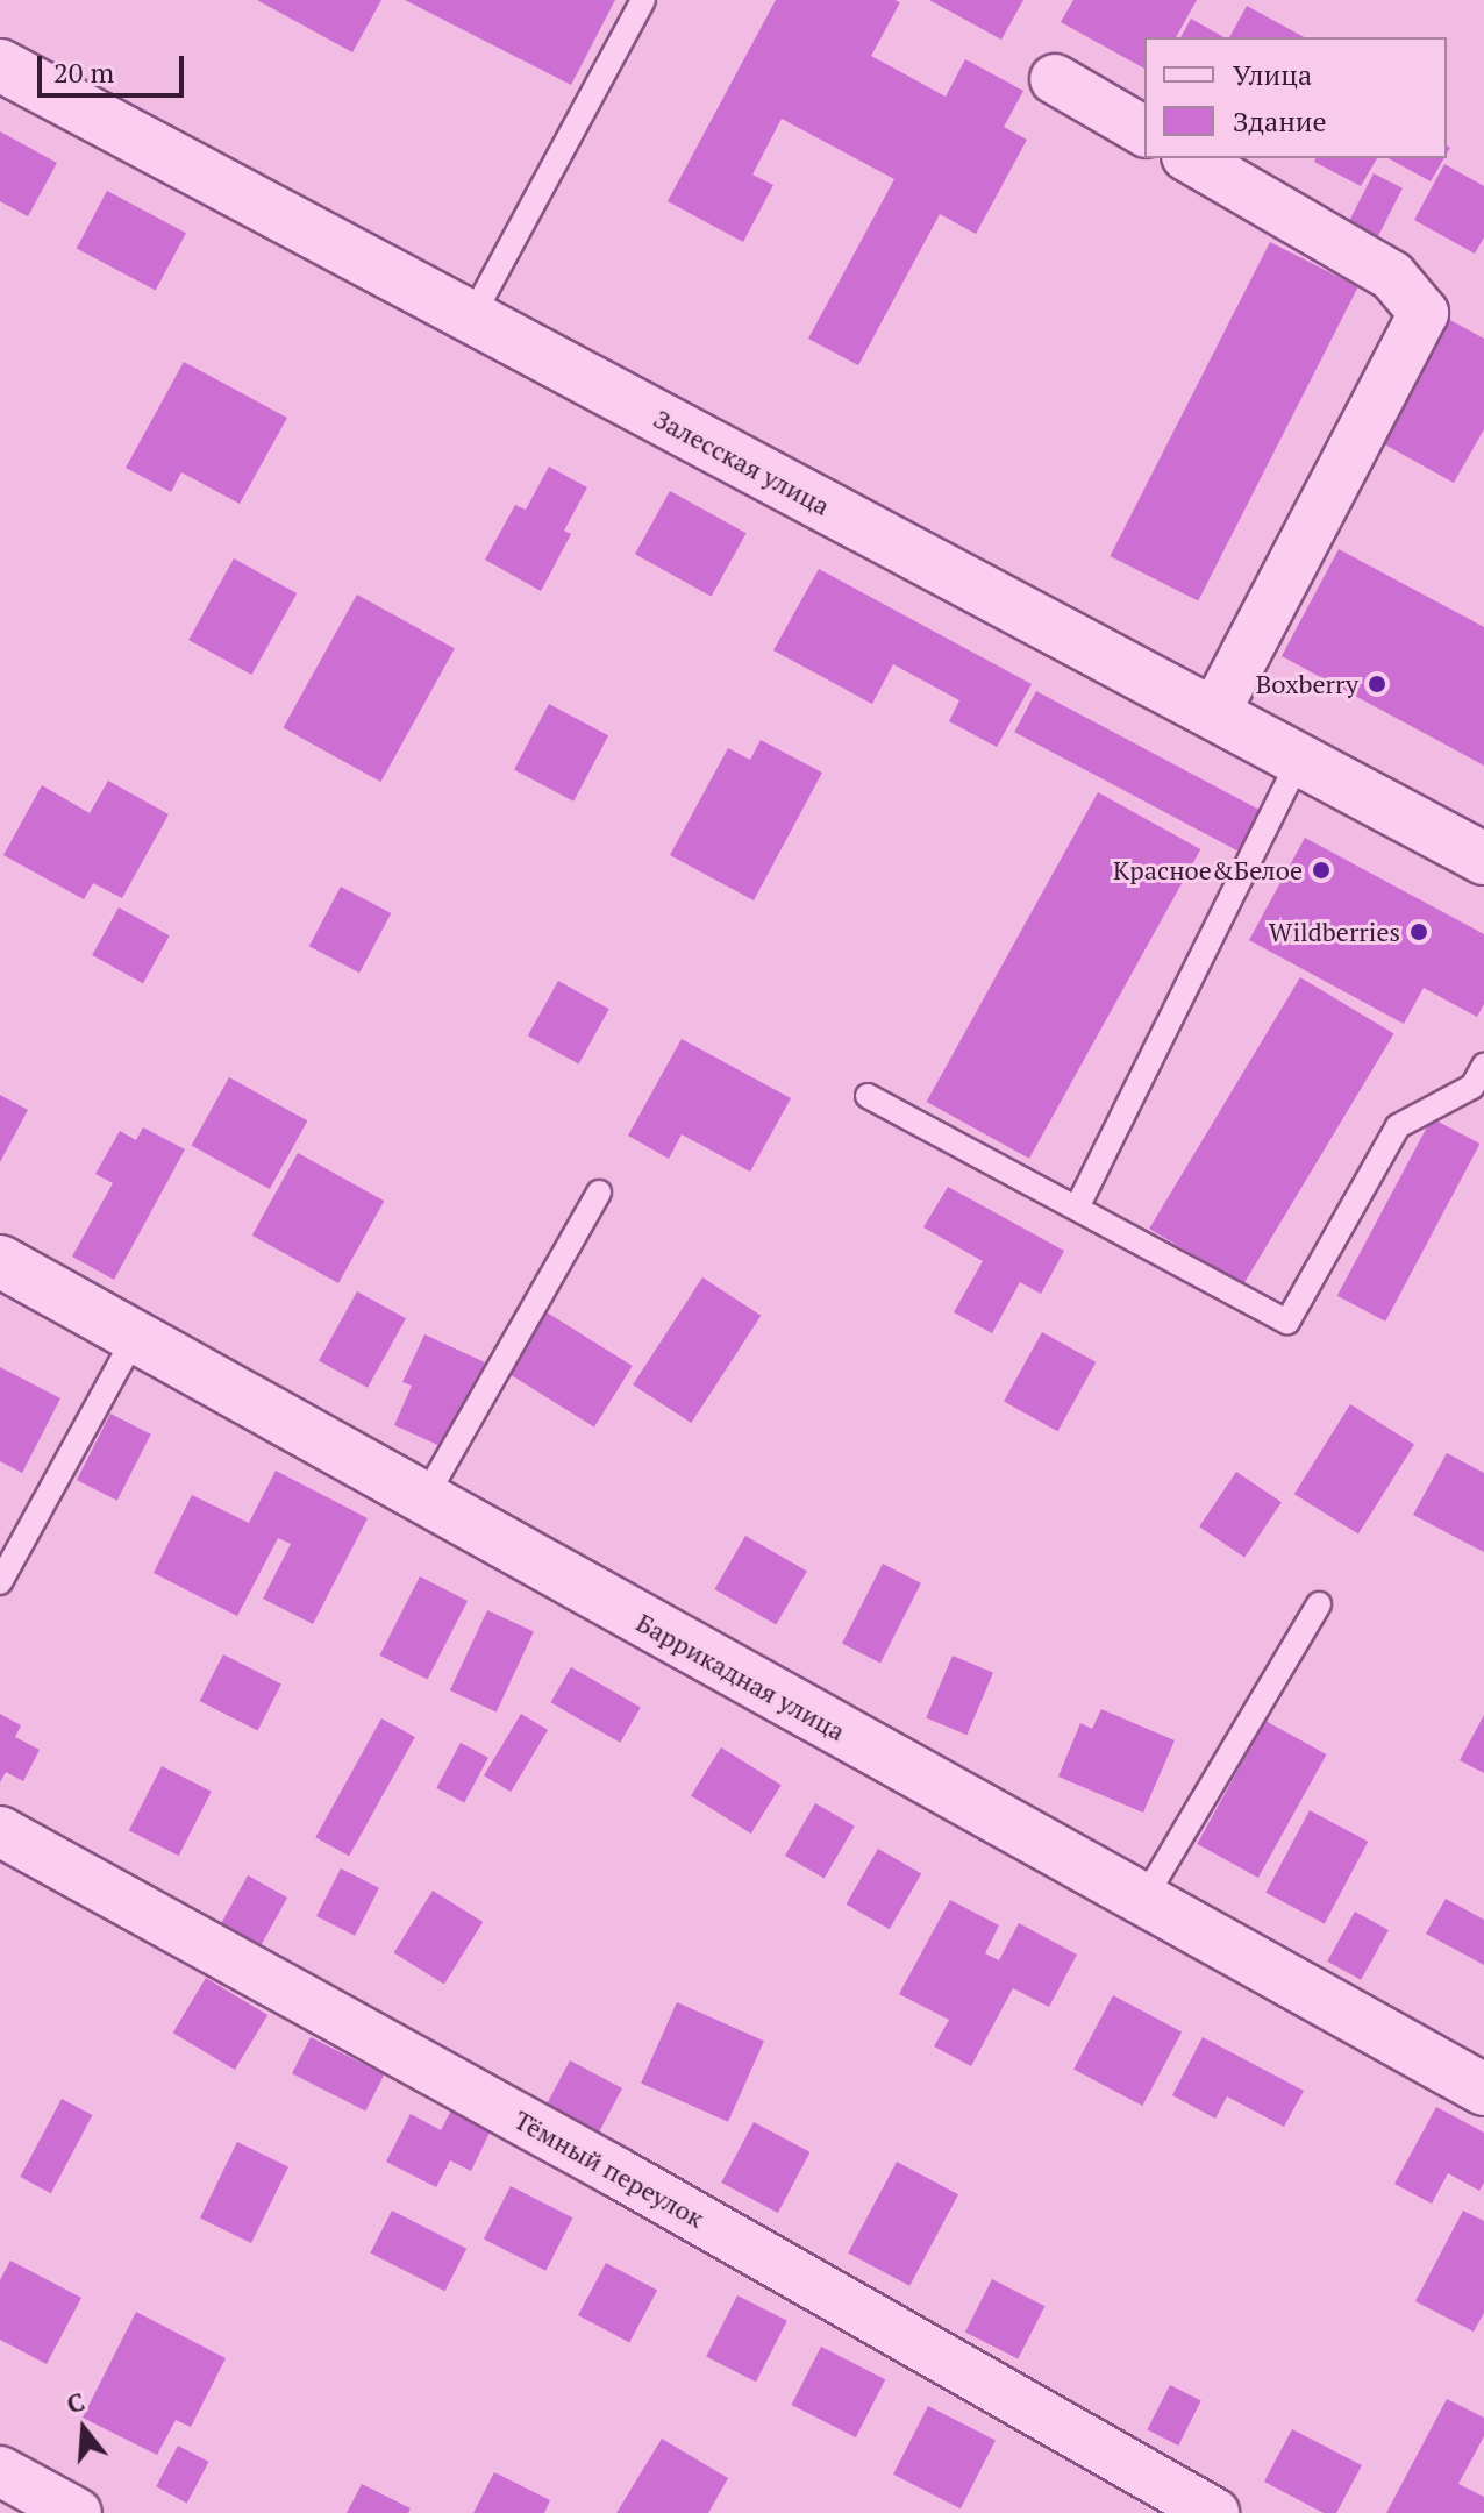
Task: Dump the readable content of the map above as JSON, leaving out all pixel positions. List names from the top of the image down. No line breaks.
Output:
{"streets":{"street":["Залесская улица","Баррикадная улица","Тёмный переулок"]},"places":["Boxberry","Красное&Белое","Wildberries"],"legend":["Улица","Здание"],"scale_bar":"20 m","north":"top"}
